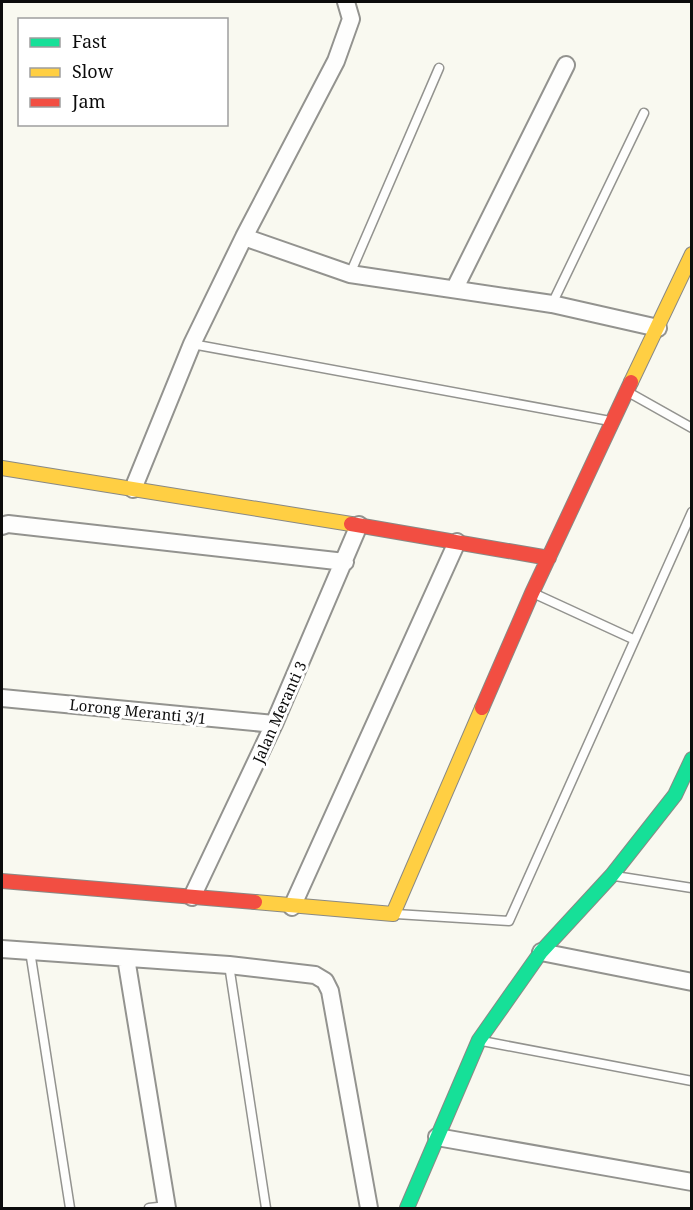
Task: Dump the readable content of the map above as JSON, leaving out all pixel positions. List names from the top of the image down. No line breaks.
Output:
{"streets":{"street":["Lorong Meranti 3/1","Jalan Meranti 3"]},"crossings":[["Lorong Meranti 3/1","Jalan Meranti 3"]],"legend":["Fast","Slow","Jam"]}
